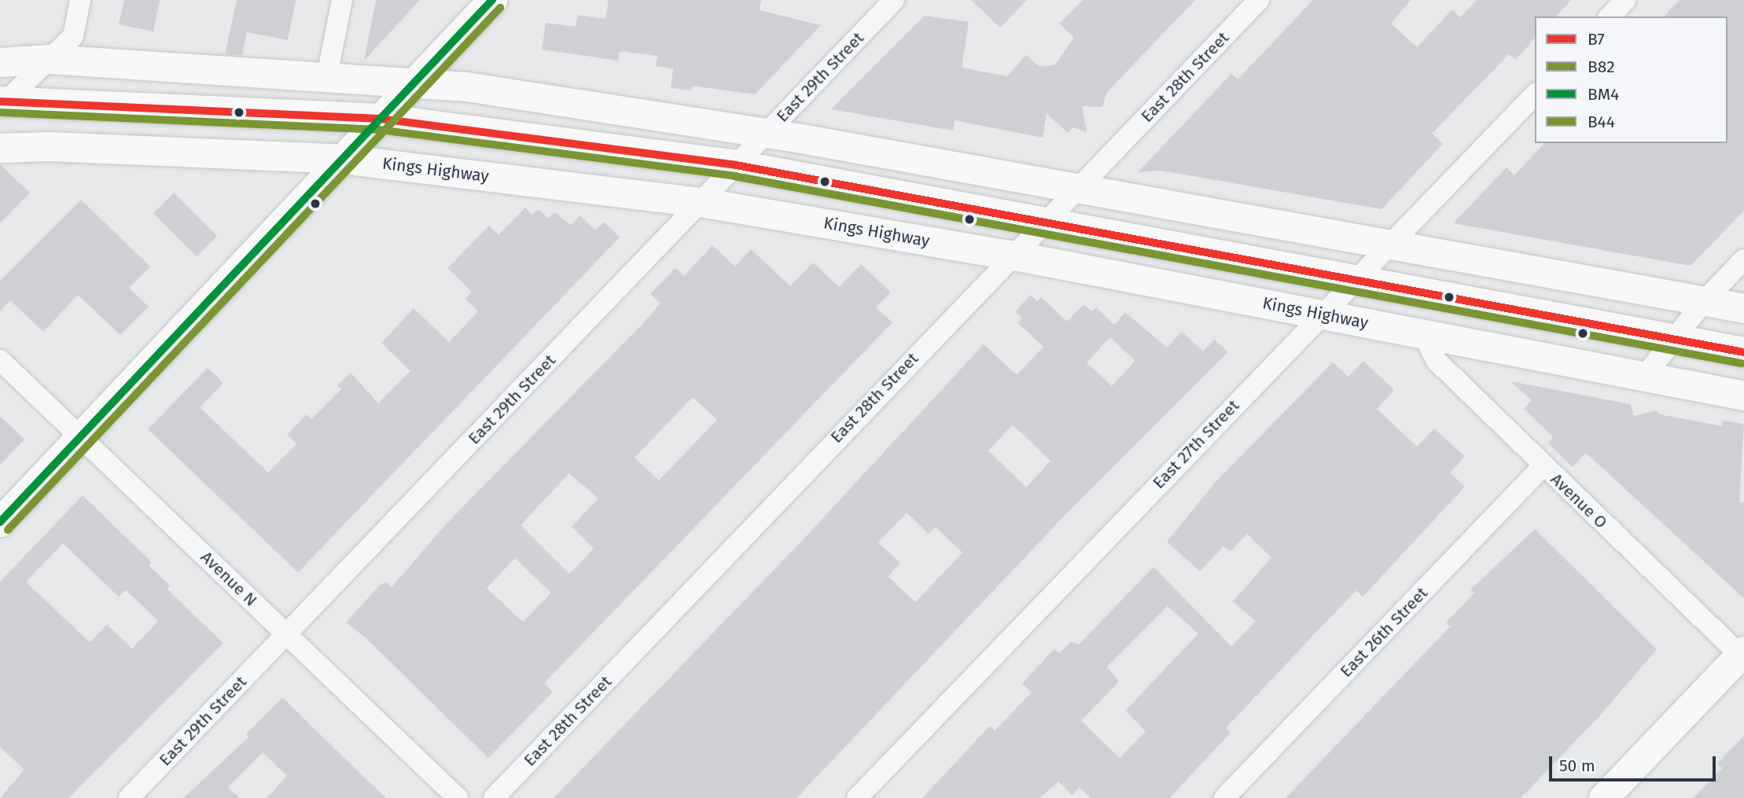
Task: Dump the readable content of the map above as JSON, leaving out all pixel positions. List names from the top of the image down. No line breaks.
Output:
{"streets":{"street":["East 29th Street","East 28th Street","Kings Highway","East 27th Street","Avenue O","Avenue N","East 26th Street"]},"crossings":[["East 29th Street","Kings Highway"],["East 29th Street","Avenue N"],["East 28th Street","Kings Highway"],["Kings Highway","East 27th Street"],["Kings Highway","Avenue O"],["Avenue O","East 26th Street"]],"lines":["transit line BM4","transit line B44","transit line B7","transit line B82"],"legend":["B7","B82","BM4","B44"],"scale_bar":"50 m"}
